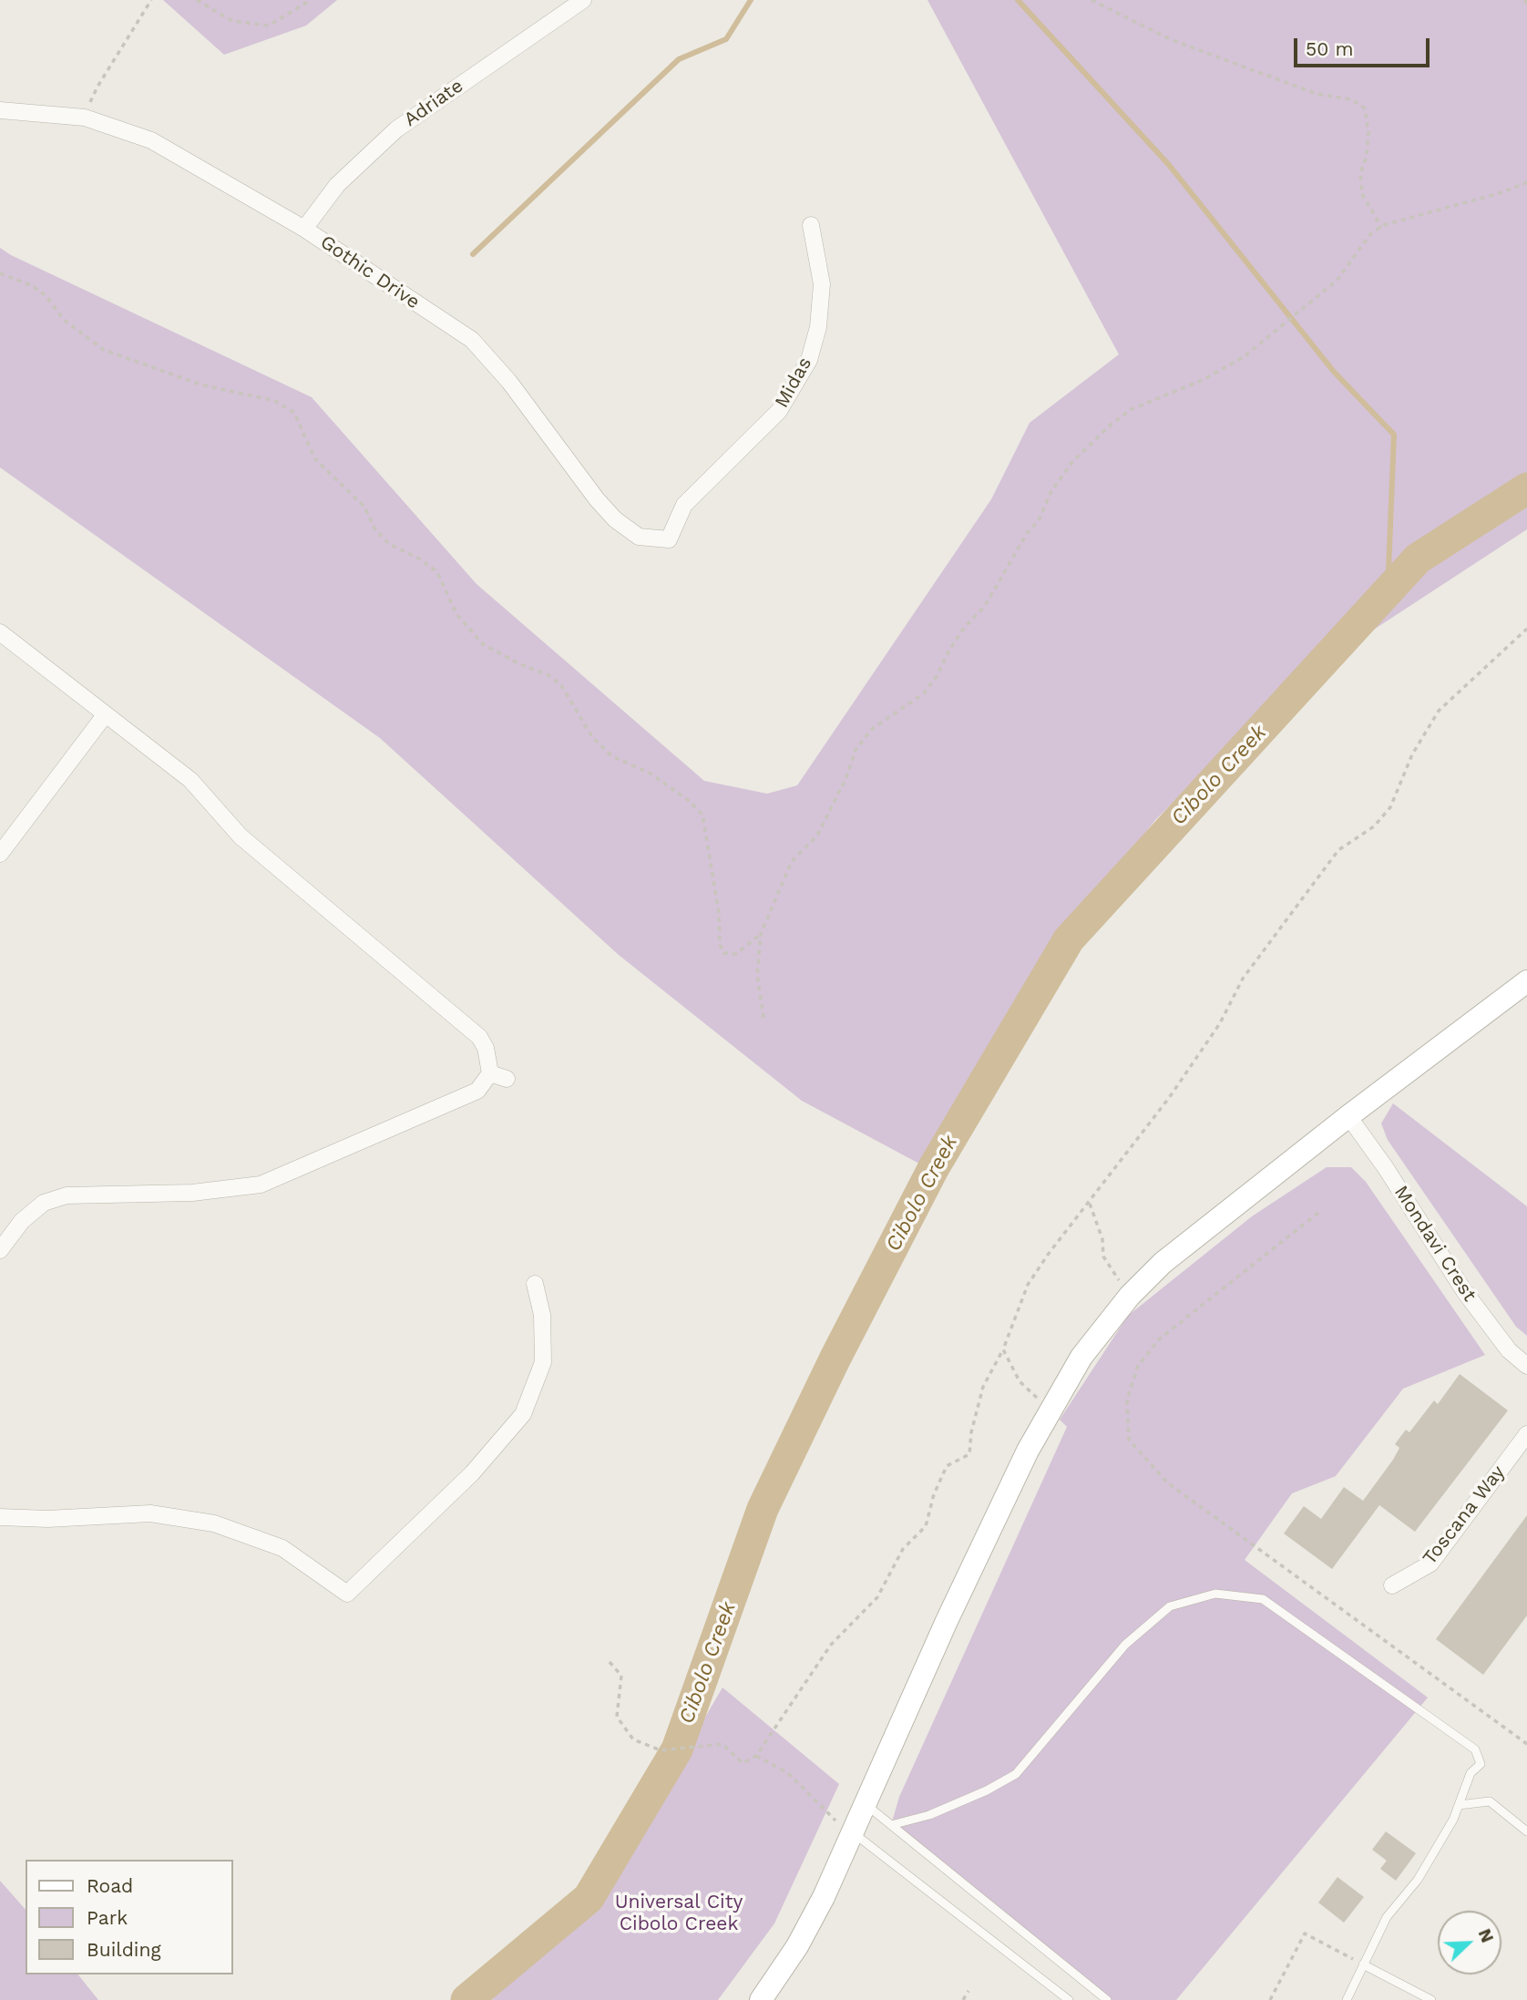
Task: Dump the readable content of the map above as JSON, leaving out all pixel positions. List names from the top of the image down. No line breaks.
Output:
{"streets":{"street":["Adriate","Gothic Drive","Midas","Mondavi Crest","Toscana Way"]},"crossings":[["Adriate","Gothic Drive"],["Gothic Drive","Midas"]],"water":["Cibolo Creek"],"parks":["Universal City Cibolo Creek"],"legend":["Road","Park","Building"],"scale_bar":"50 m","north":"top right"}
